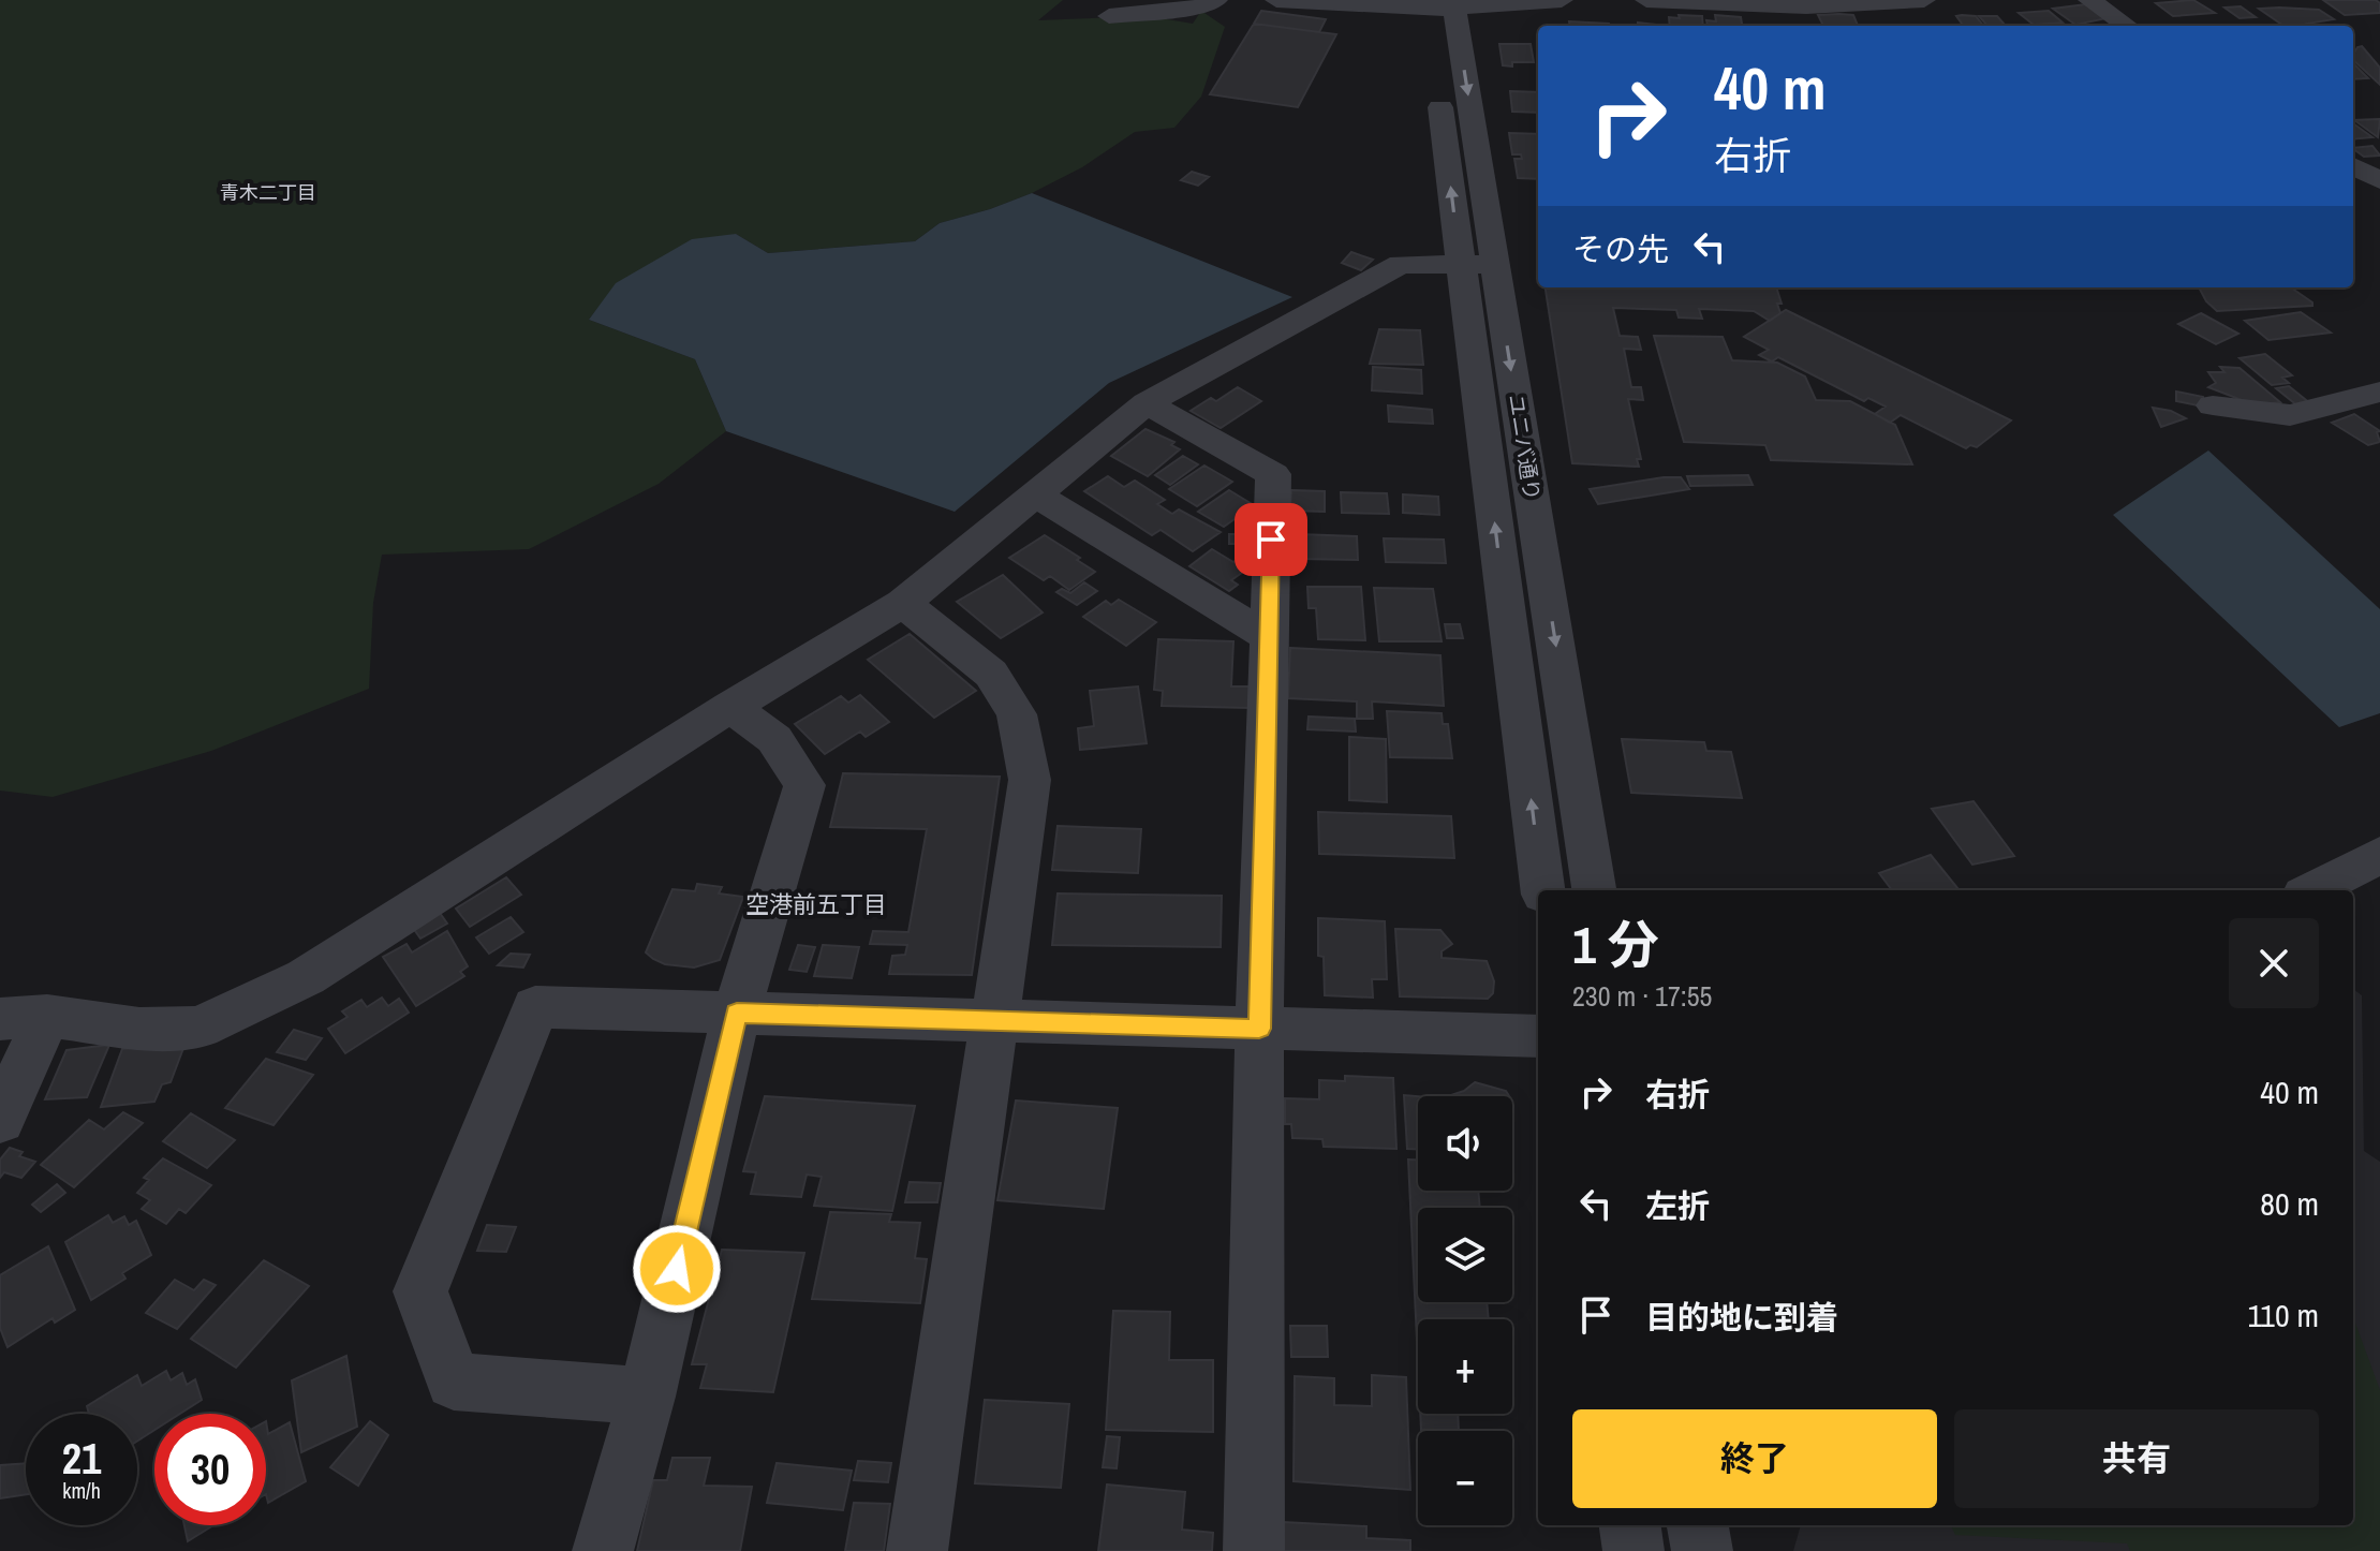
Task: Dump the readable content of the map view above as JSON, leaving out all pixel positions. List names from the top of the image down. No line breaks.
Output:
{"streets":{"street":["ユニバ通り"]},"districts":["青木二丁目","空港前五丁目"],"page":{"turn":["40 m","右折"],"then":"その先","heading":["1 分","230 m · 17:55"],"list":[{"name":"右折","value":"40 m"},{"name":"左折","value":"80 m"},{"name":"目的地に到着","value":"110 m"}],"map_buttons":["+","−"],"buttons":["終了","共有"],"speed":"21 km/h","limit":"30"}}
